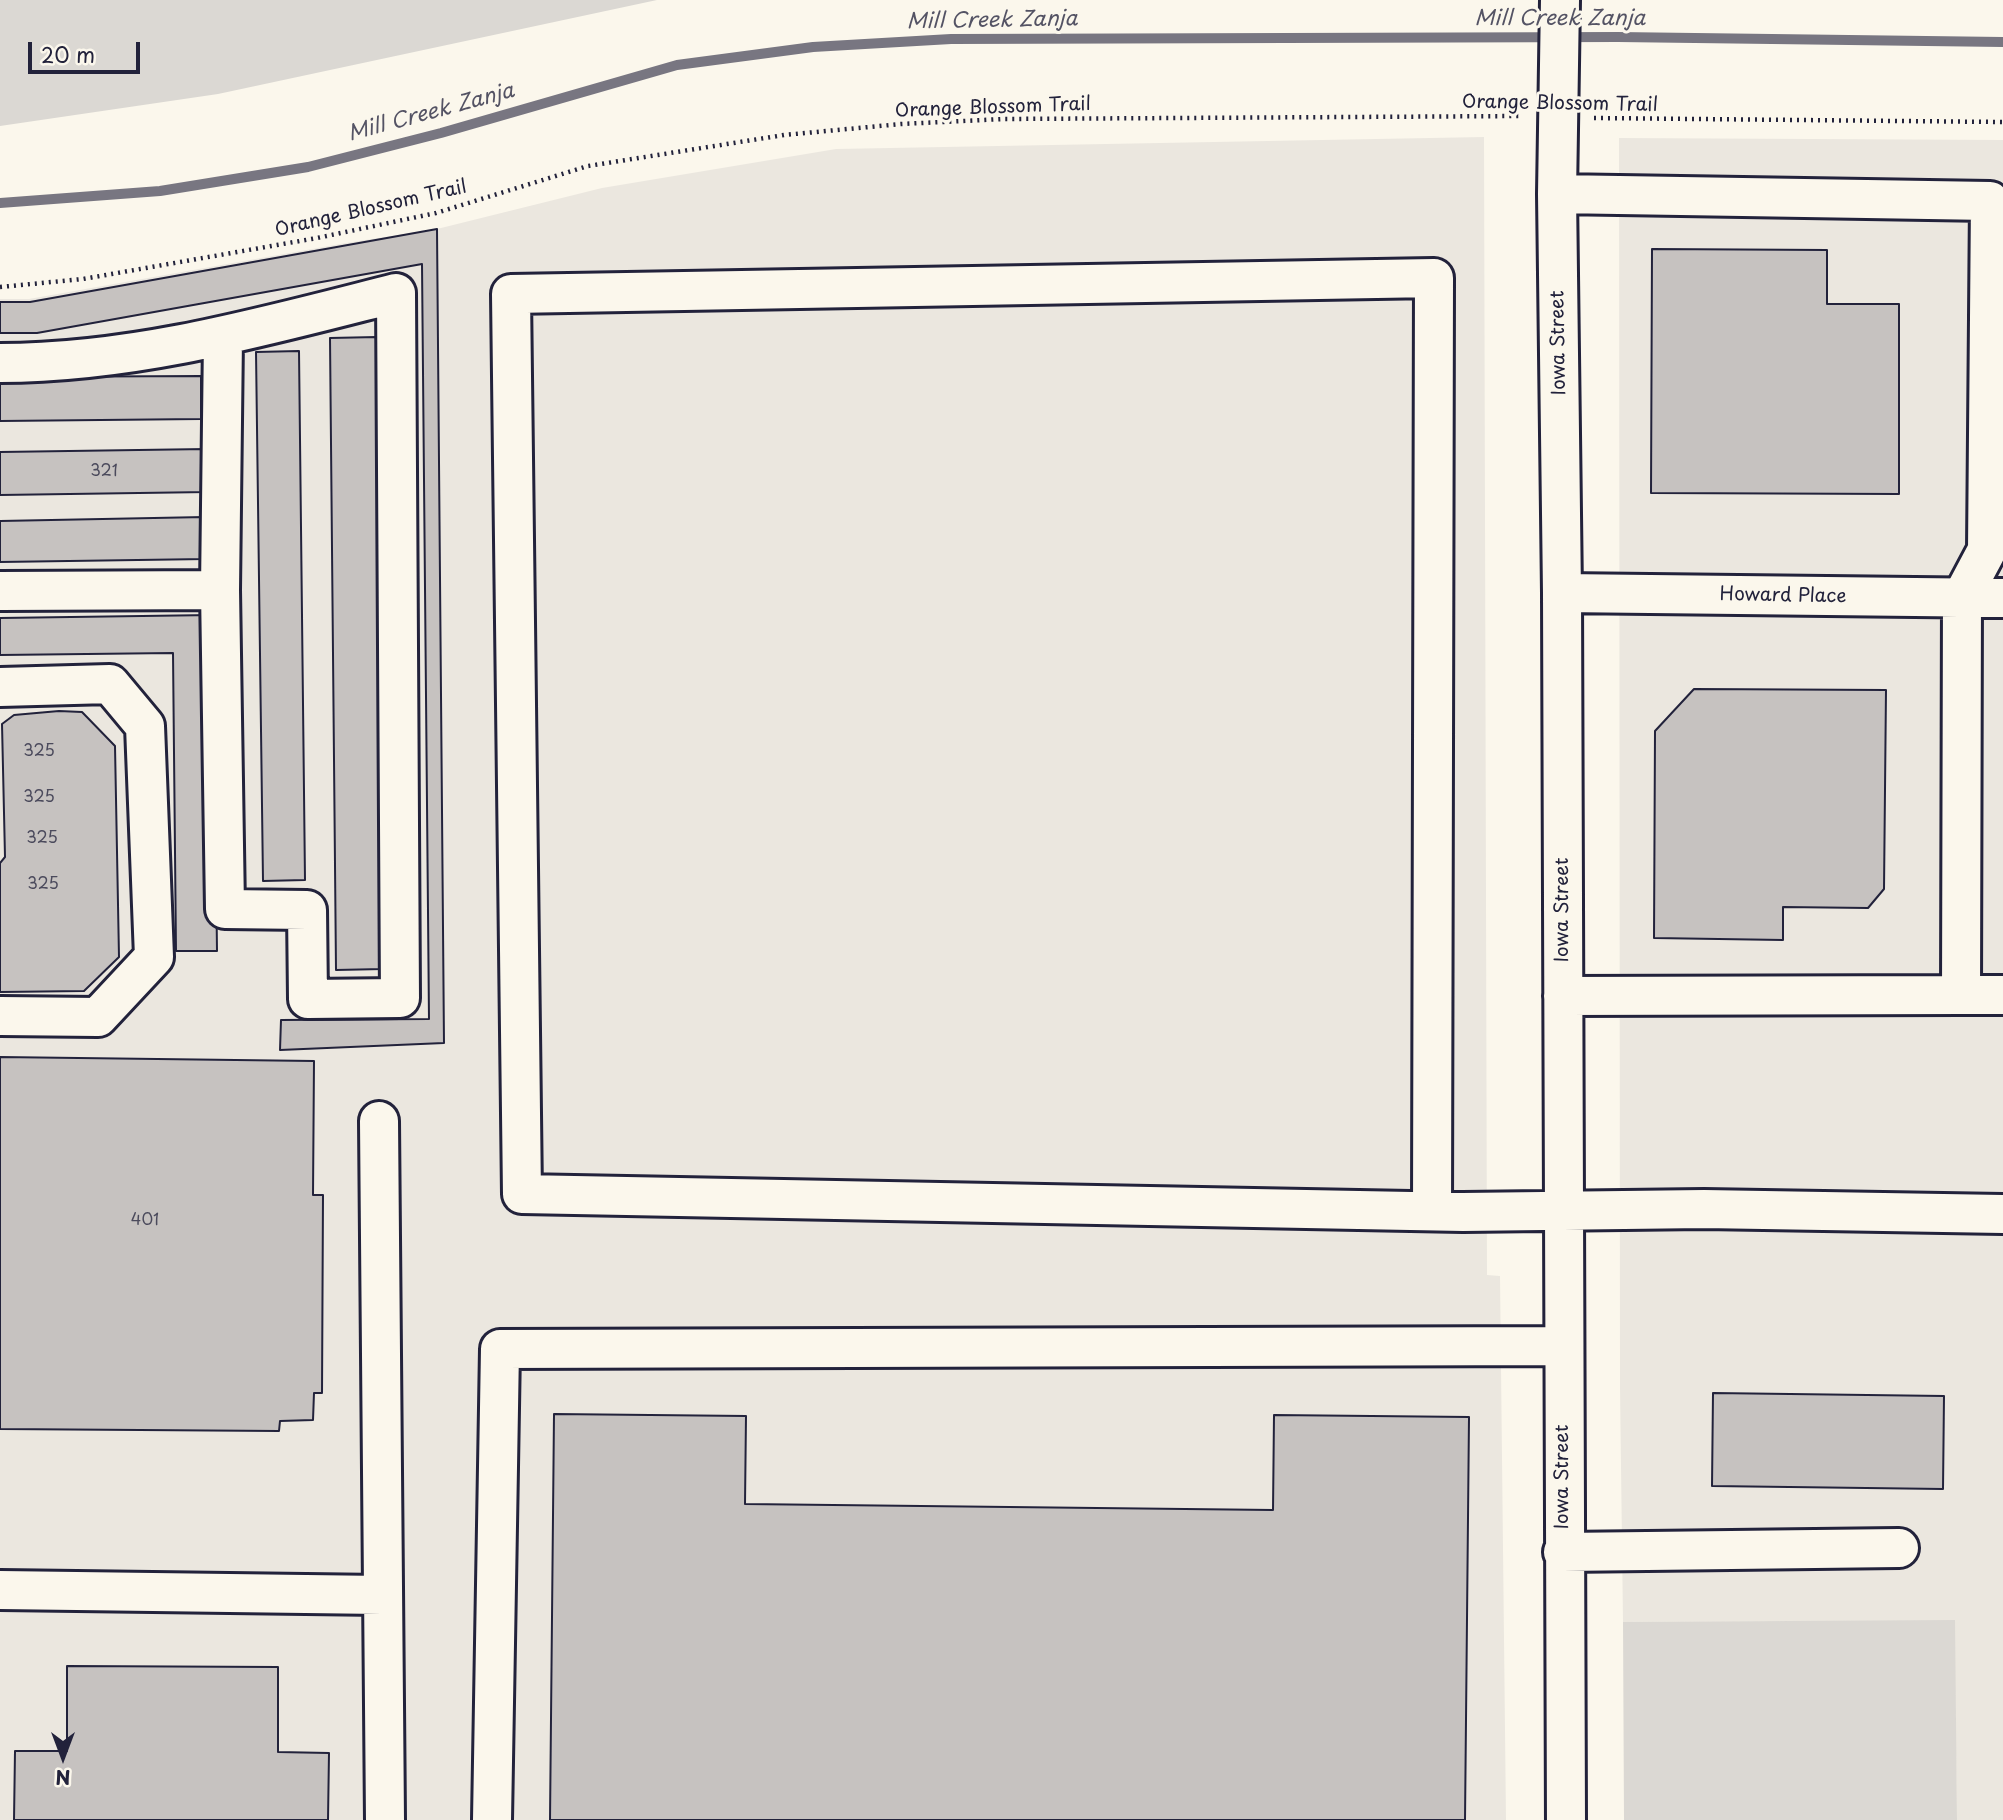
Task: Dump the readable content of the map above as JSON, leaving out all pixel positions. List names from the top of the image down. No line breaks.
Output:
{"streets":{"street":["Iowa Street","Howard Place"],"path":["Orange Blossom Trail"]},"crossings":[["Orange Blossom Trail","Iowa Street"],["Iowa Street","Howard Place"]],"water":["Mill Creek Zanja"],"house_numbers":["321","325","325","325","325","401"],"scale_bar":"20 m","north":"bottom"}
